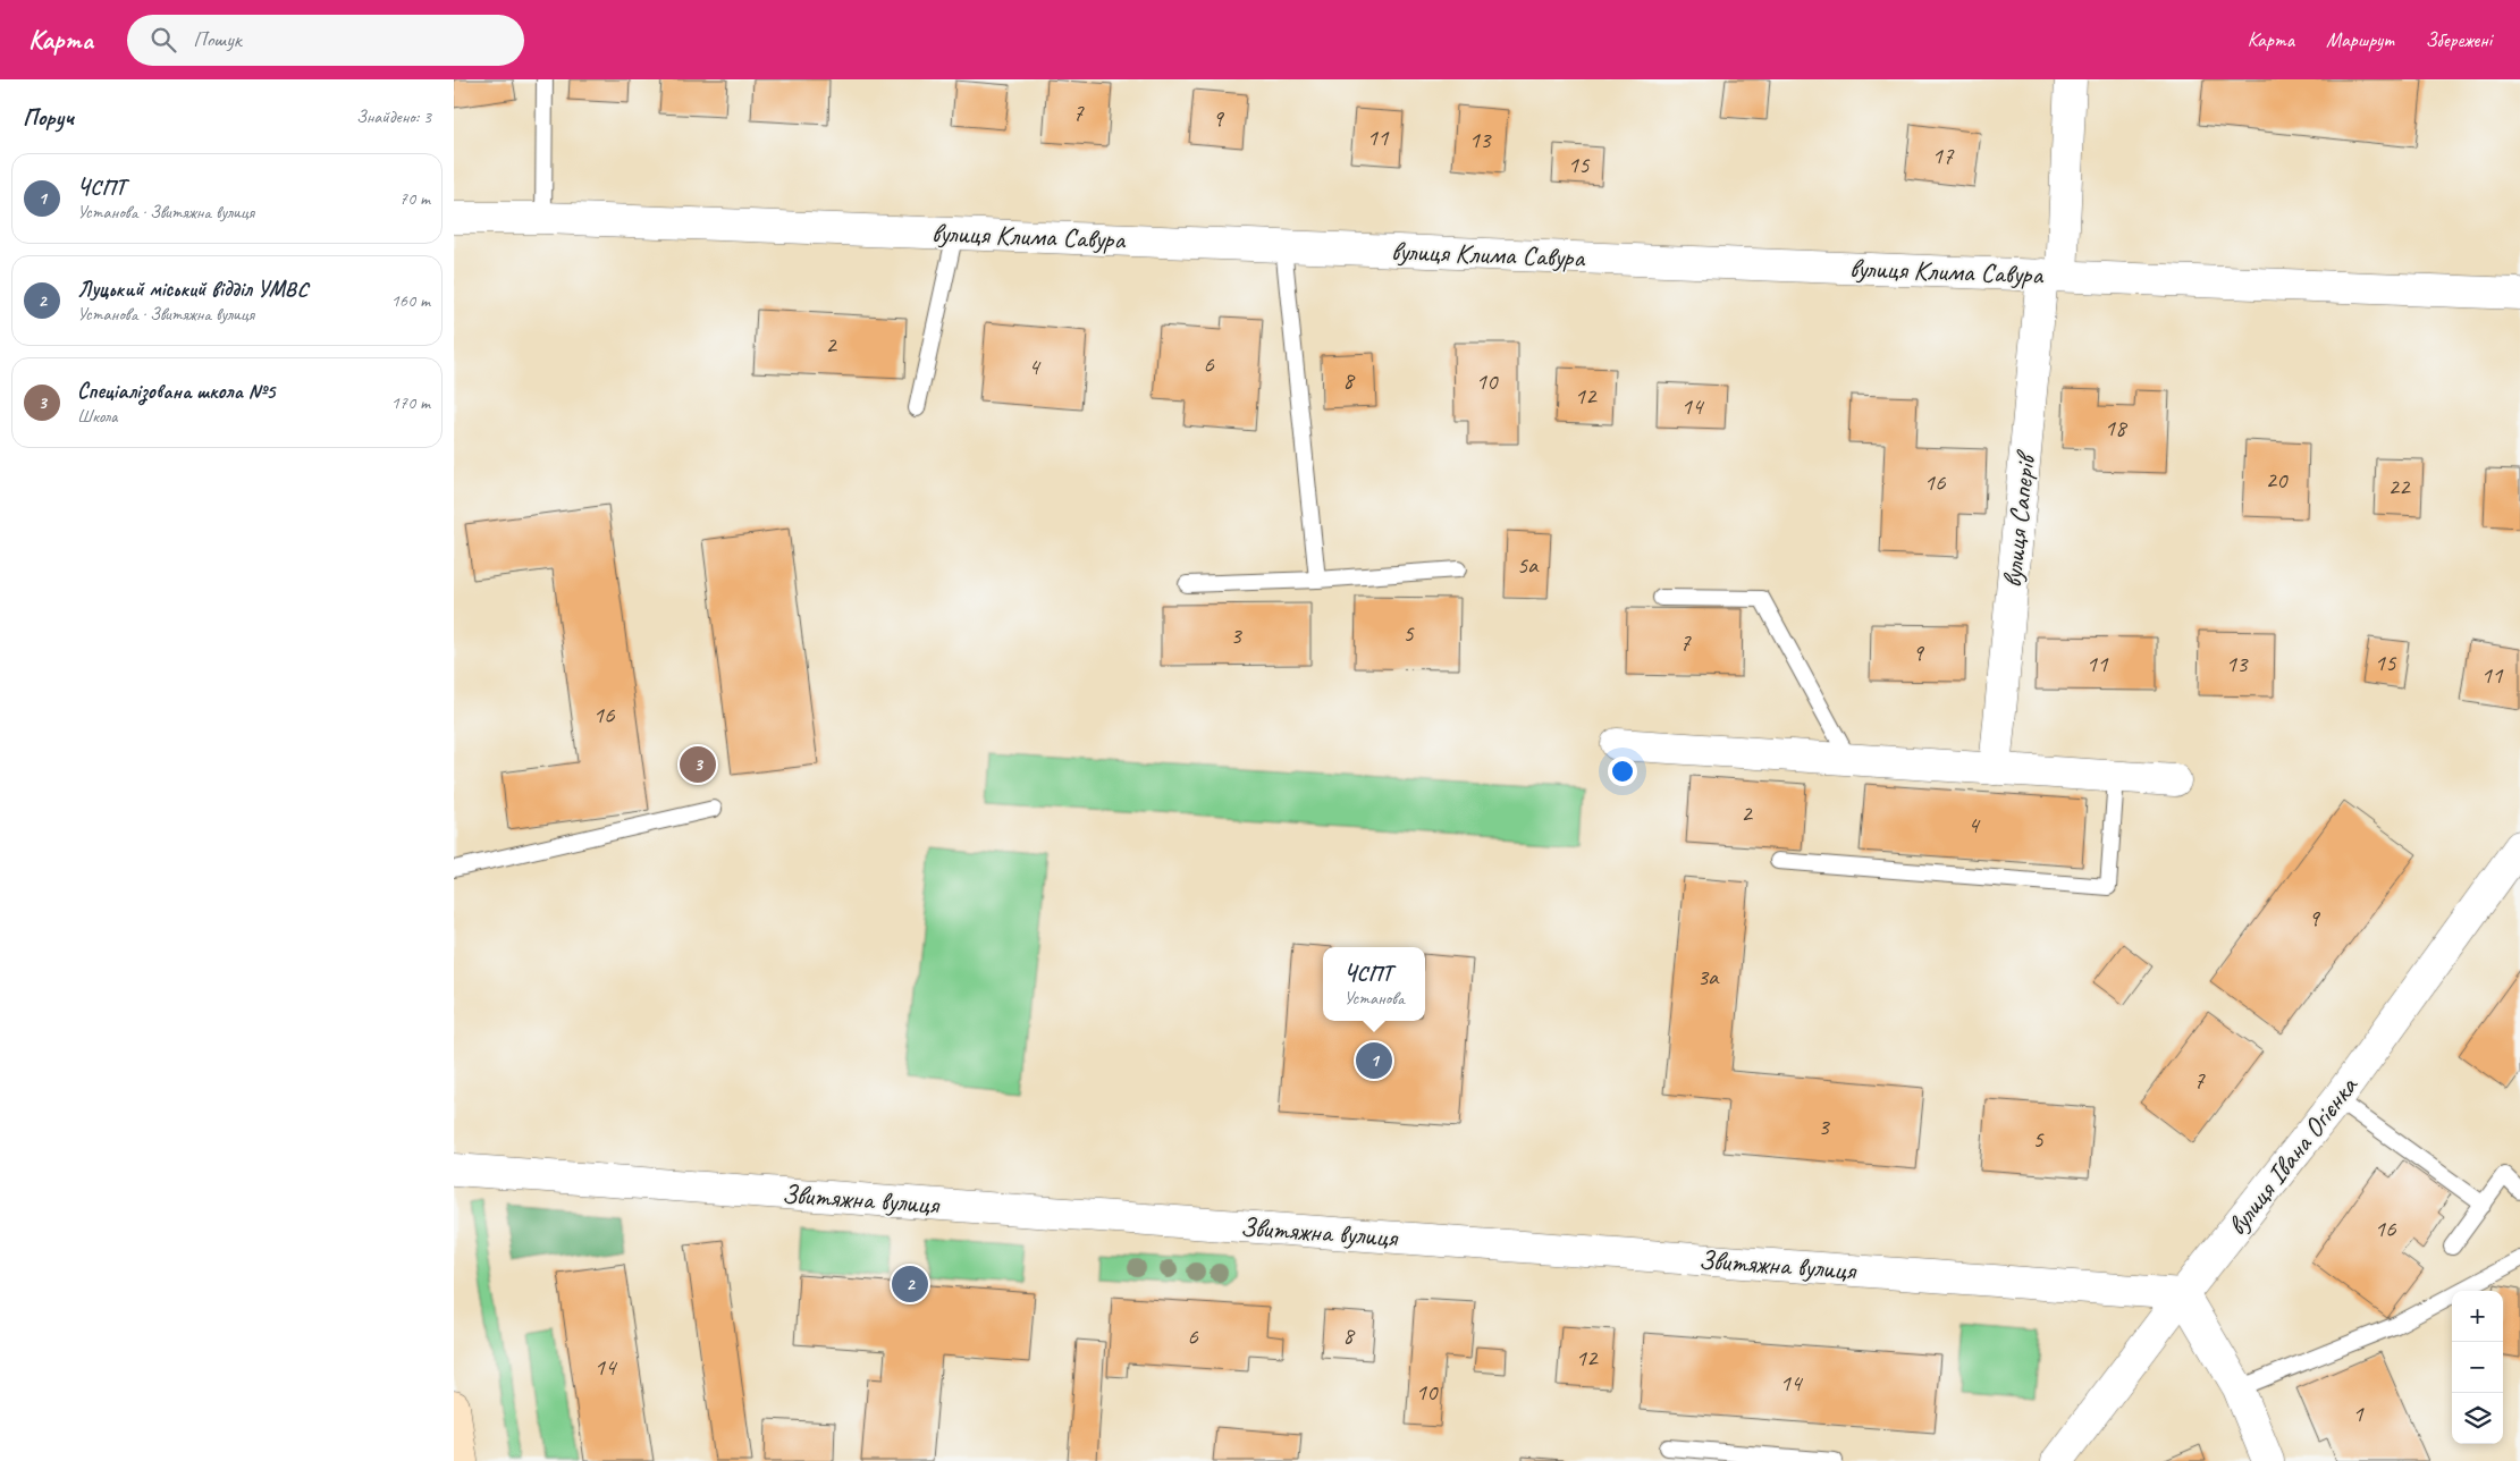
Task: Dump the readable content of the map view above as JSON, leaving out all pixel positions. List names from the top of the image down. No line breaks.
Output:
{"streets":{"street":["вулиця Клима Савура","вулиця Саперів","вулиця Івана Огієнка","Звитяжна вулиця"]},"crossings":[["вулиця Клима Савура","вулиця Саперів"],["вулиця Івана Огієнка","Звитяжна вулиця"]],"house_numbers":["7","9","11","13","17","15","2","6","4","8","10","12","14","18","20","16","22","5а","5","3","7","9","15","11","13","11","16","2","4","9","3а","7","3","5","16","8","6","12","14","14","10","1"],"page":{"header":"Карта","search":"Пошук","nav":["Карта","Маршрут","Збережені"],"heading":["Поруч","Знайдено: 3"],"list":[{"mark":"1","name":"ЧСПТ","note":"Установа · Звитяжна вулиця","value":"70 m"},{"mark":"2","name":"Луцький міський відділ УМВС","note":"Установа · Звитяжна вулиця","value":"160 m"},{"mark":"3","name":"Спеціалізована школа №5","note":"Школа","value":"170 m"}],"pins":["3","1","2"],"popup":["ЧСПТ","Установа"],"map_buttons":["+","−"]}}
